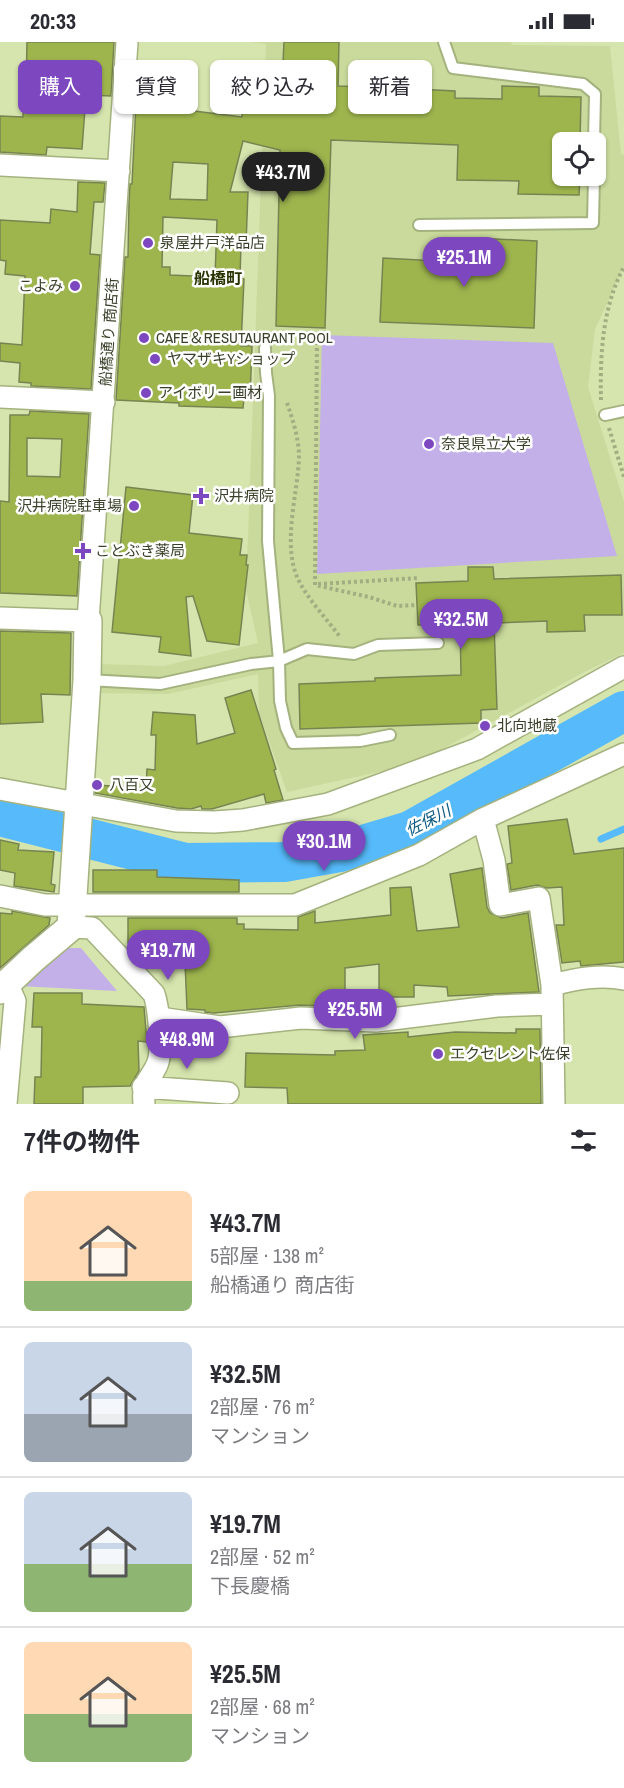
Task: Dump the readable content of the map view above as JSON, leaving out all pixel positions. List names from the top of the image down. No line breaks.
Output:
{"streets":{"street":["船橋通り 商店街"]},"districts":["船橋町"],"water":["佐保川"],"places":{"other":["泉屋井戸洋品店","こよみ","CAFE＆RESUTAURANT POOL","ヤマザキYショップ","アイボリー画材","奈良県立大学","沢井病院駐車場","北向地蔵","八百又","エクセレント佐保"],"health":["沢井病院","ことぶき薬局"]},"page":{"status":"20:33","chip":["購入","賃貸","絞り込み","新着"],"price":["¥43.7M","¥25.1M","¥32.5M","¥30.1M","¥19.7M","¥25.5M","¥48.9M"],"heading":"7件の物件","list":[{"name":"¥43.7M","note":"5部屋 · 138 m² · 船橋通り 商店街"},{"name":"¥32.5M","note":"2部屋 · 76 m² · マンション"},{"name":"¥19.7M","note":"2部屋 · 52 m² · 下長慶橋"},{"name":"¥25.5M","note":"2部屋 · 68 m² · マンション"}]}}
